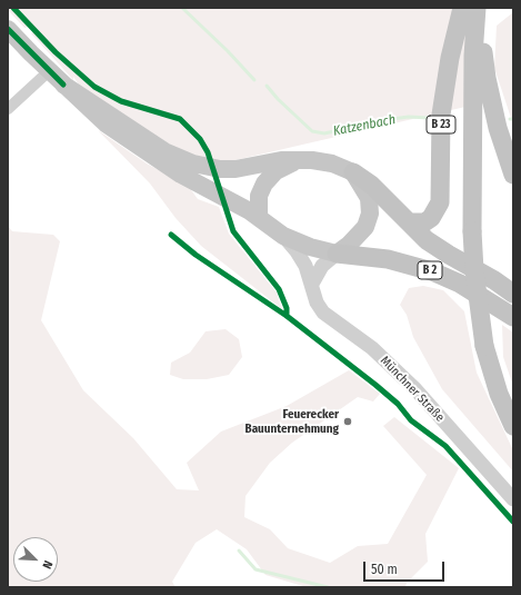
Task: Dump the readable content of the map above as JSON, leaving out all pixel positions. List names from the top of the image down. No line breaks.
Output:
{"streets":{"highway":["B 23","B 2"],"street":["Münchner Straße"]},"crossings":[["B 23","B 2"],["B 2","Münchner Straße"]],"water":["Katzenbach"],"places":["Feuerecker Bauunternehmung"],"scale_bar":"50 m","north":"bottom right"}
